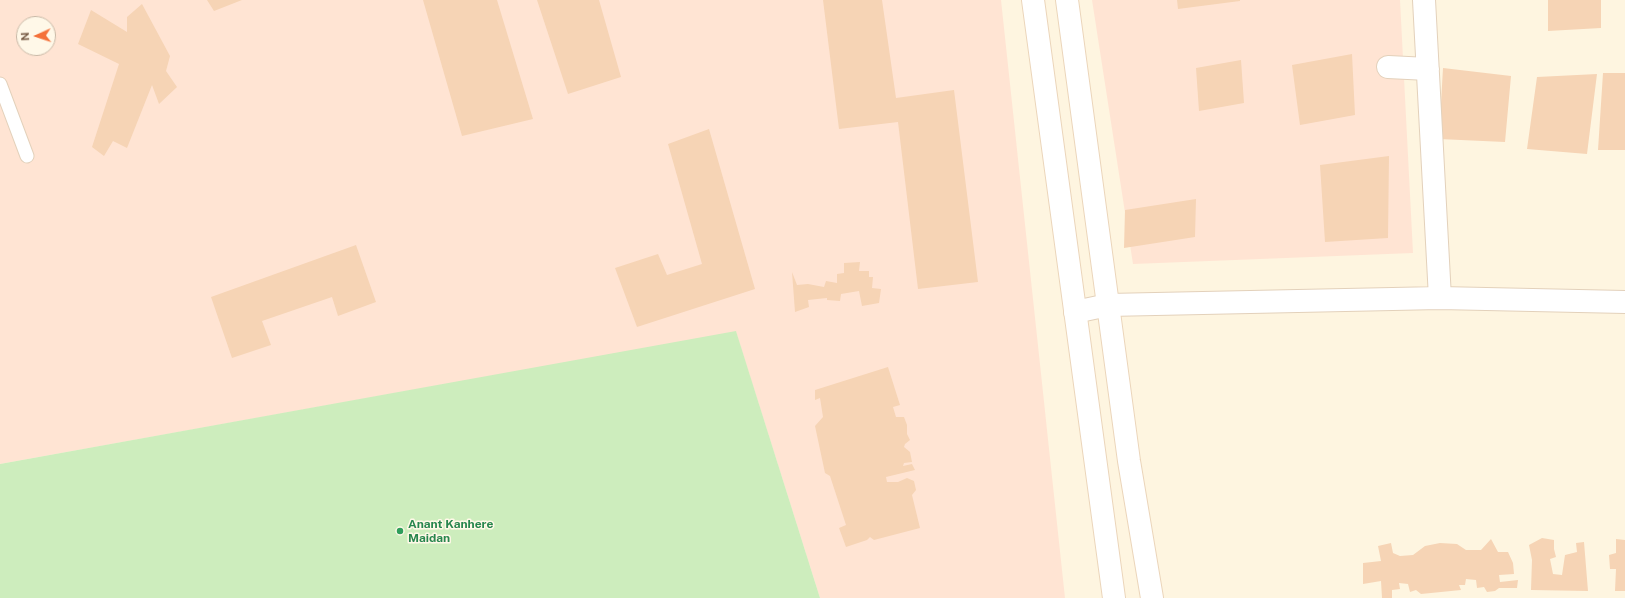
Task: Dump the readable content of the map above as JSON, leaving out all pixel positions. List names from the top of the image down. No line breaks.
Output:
{"places":["Anant Kanhere Maidan"],"north":"left"}
